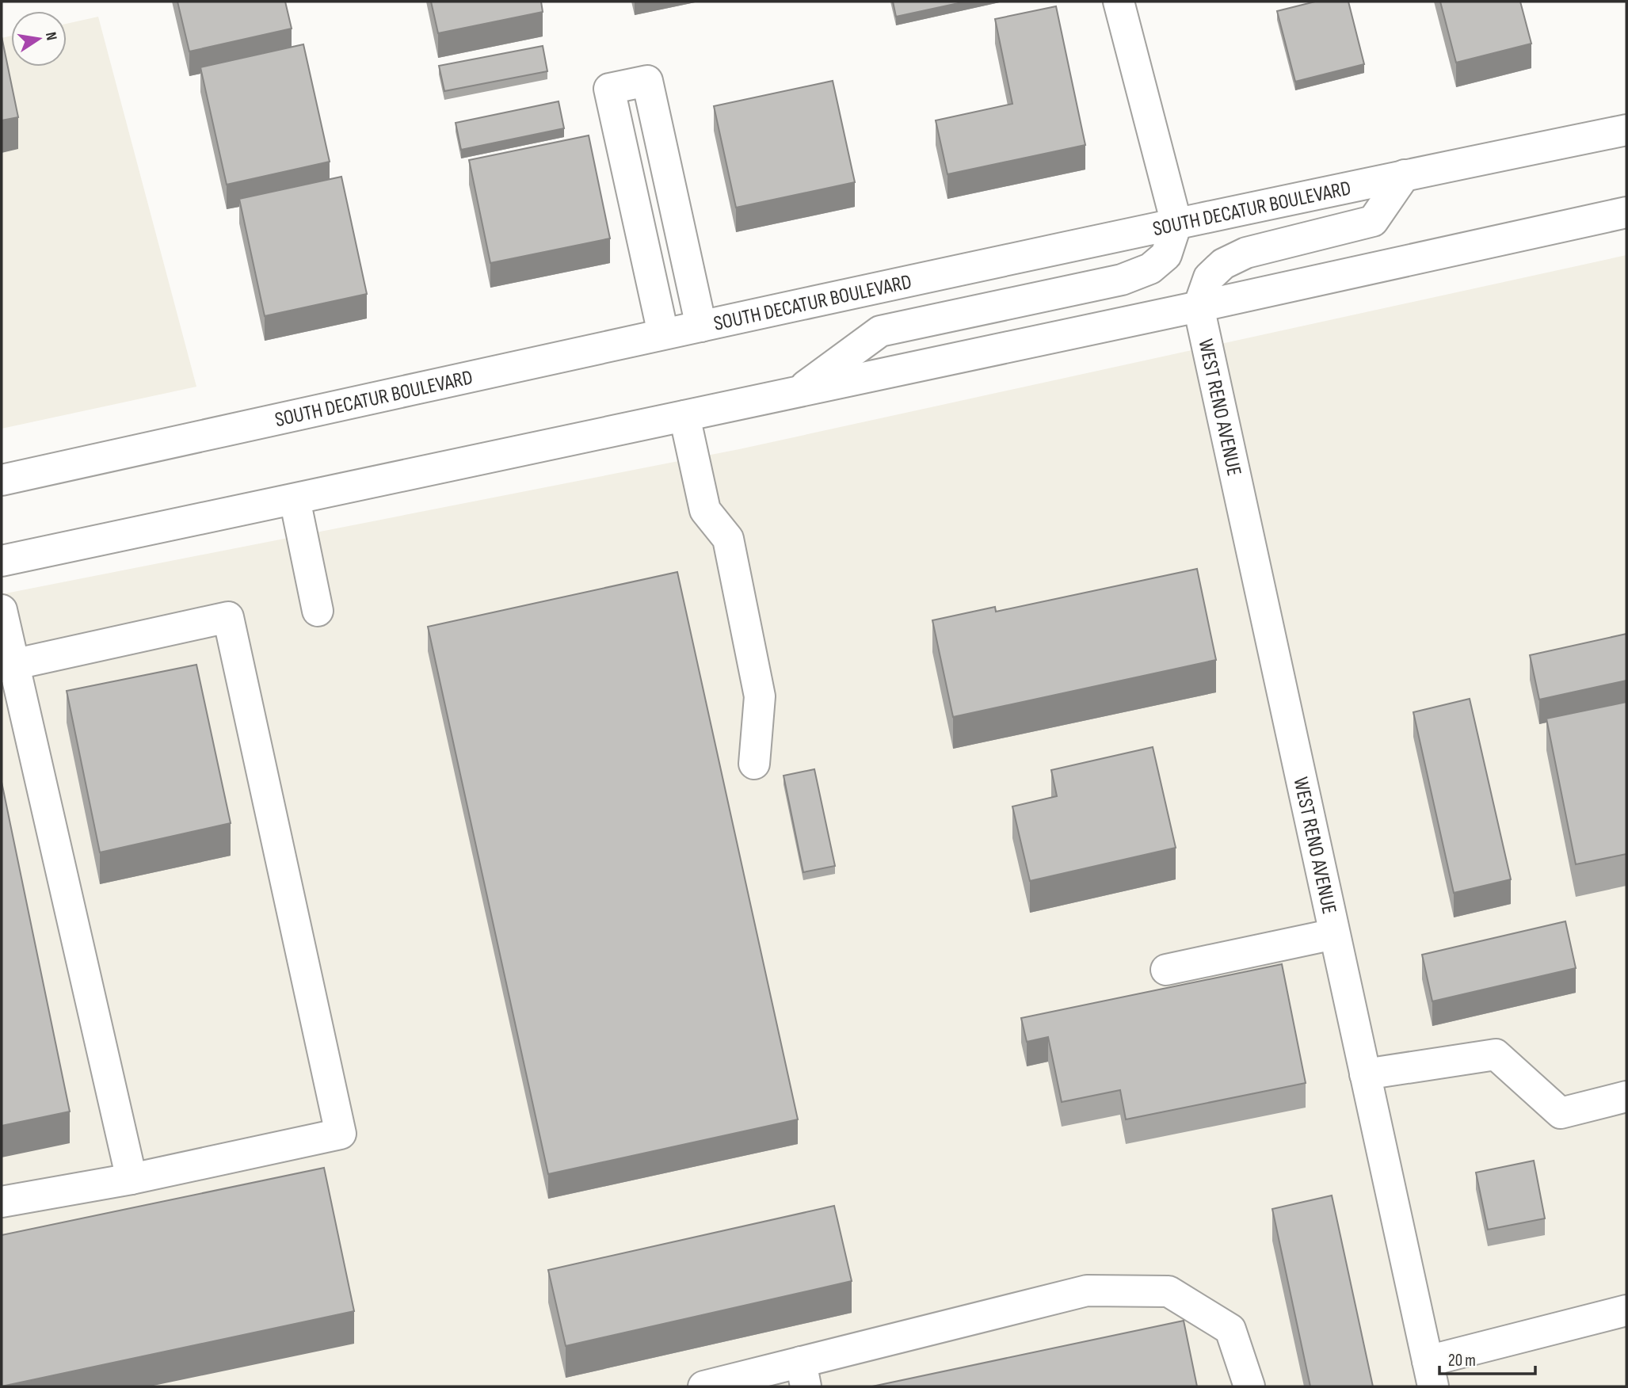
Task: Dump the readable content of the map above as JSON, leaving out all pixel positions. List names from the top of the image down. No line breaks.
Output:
{"streets":{"main road":["SOUTH DECATUR BOULEVARD","WEST RENO AVENUE"]},"scale_bar":"20 m","north":"right"}
